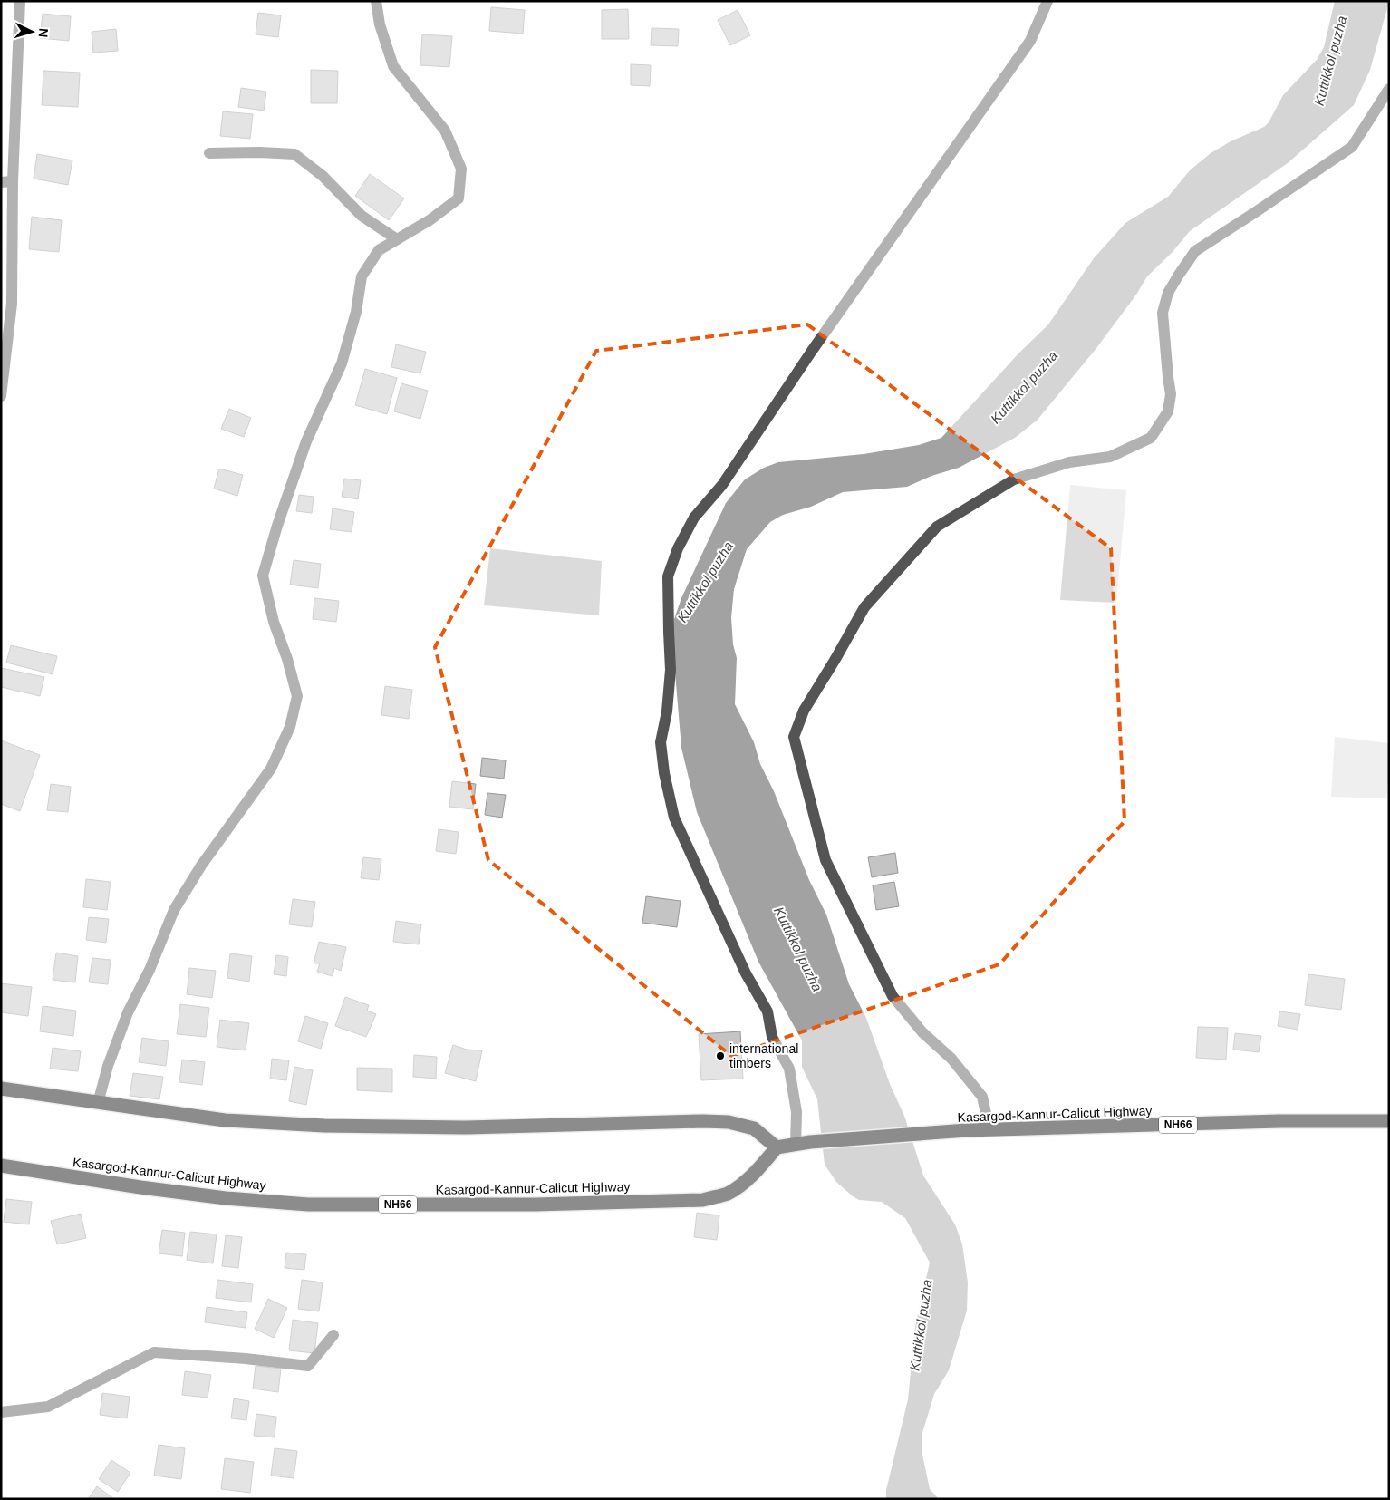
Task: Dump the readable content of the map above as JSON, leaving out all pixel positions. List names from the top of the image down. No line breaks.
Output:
{"streets":{"highway":["Kasargod-Kannur-Calicut Highway","NH66"]},"water":["Kuttikkol puzha"],"places":["international timbers"],"north":"right"}
